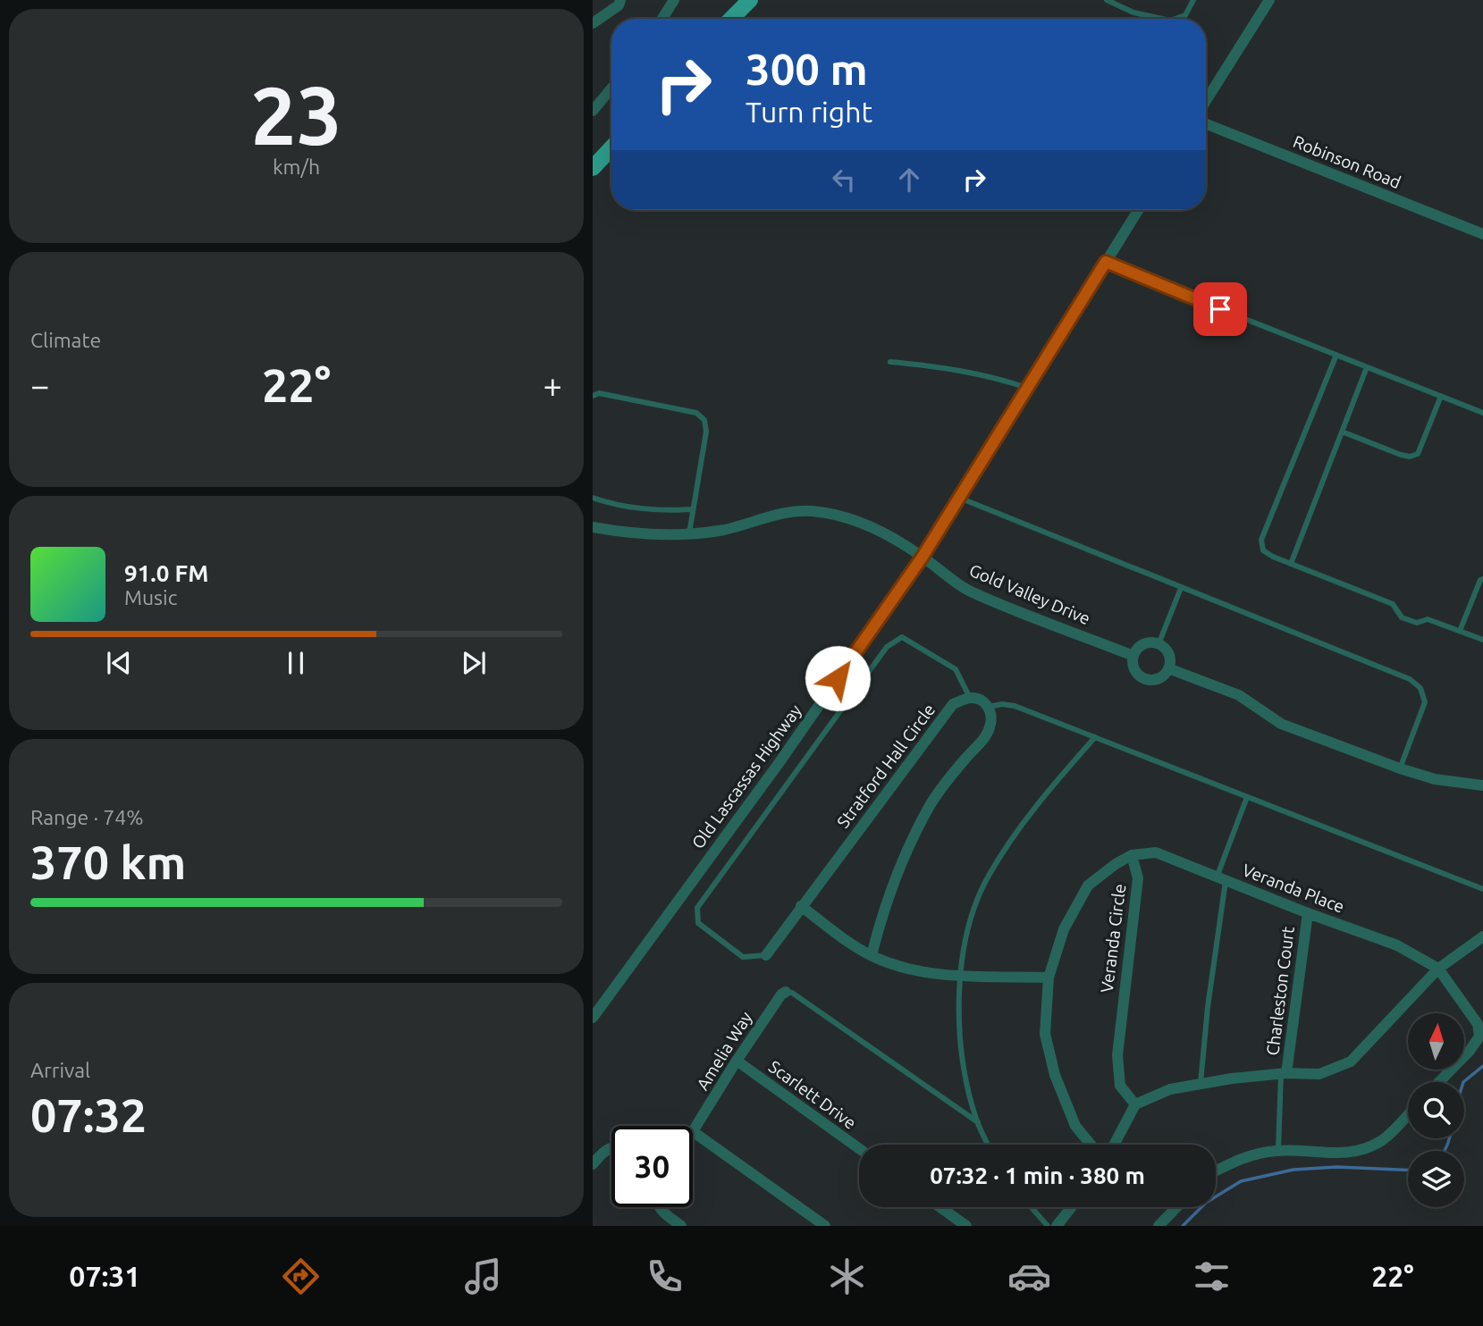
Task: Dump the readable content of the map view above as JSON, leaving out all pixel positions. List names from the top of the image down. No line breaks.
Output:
{"streets":{"street":["Robinson Road","Gold Valley Drive","Stratford Hall Circle","Old Lascassas Highway","Veranda Place","Veranda Circle","Charleston Court","Amelia Way","Scarlett Drive"]},"crossings":[["Gold Valley Drive","Old Lascassas Highway"],["Veranda Place","Veranda Circle"],["Veranda Place","Charleston Court"],["Amelia Way","Scarlett Drive"]],"north":"top","page":{"tile":[["23","km/h"],"Climate",["Range · 74%","370 km"],["Arrival","07:32"]],"turn":["300 m","Turn right"],"heat":["−","22°","+"],"song":["91.0 FM","Music"],"limit":"30","trip":"07:32 · 1 min · 380 m","tabs":["07:31","22°"]}}
